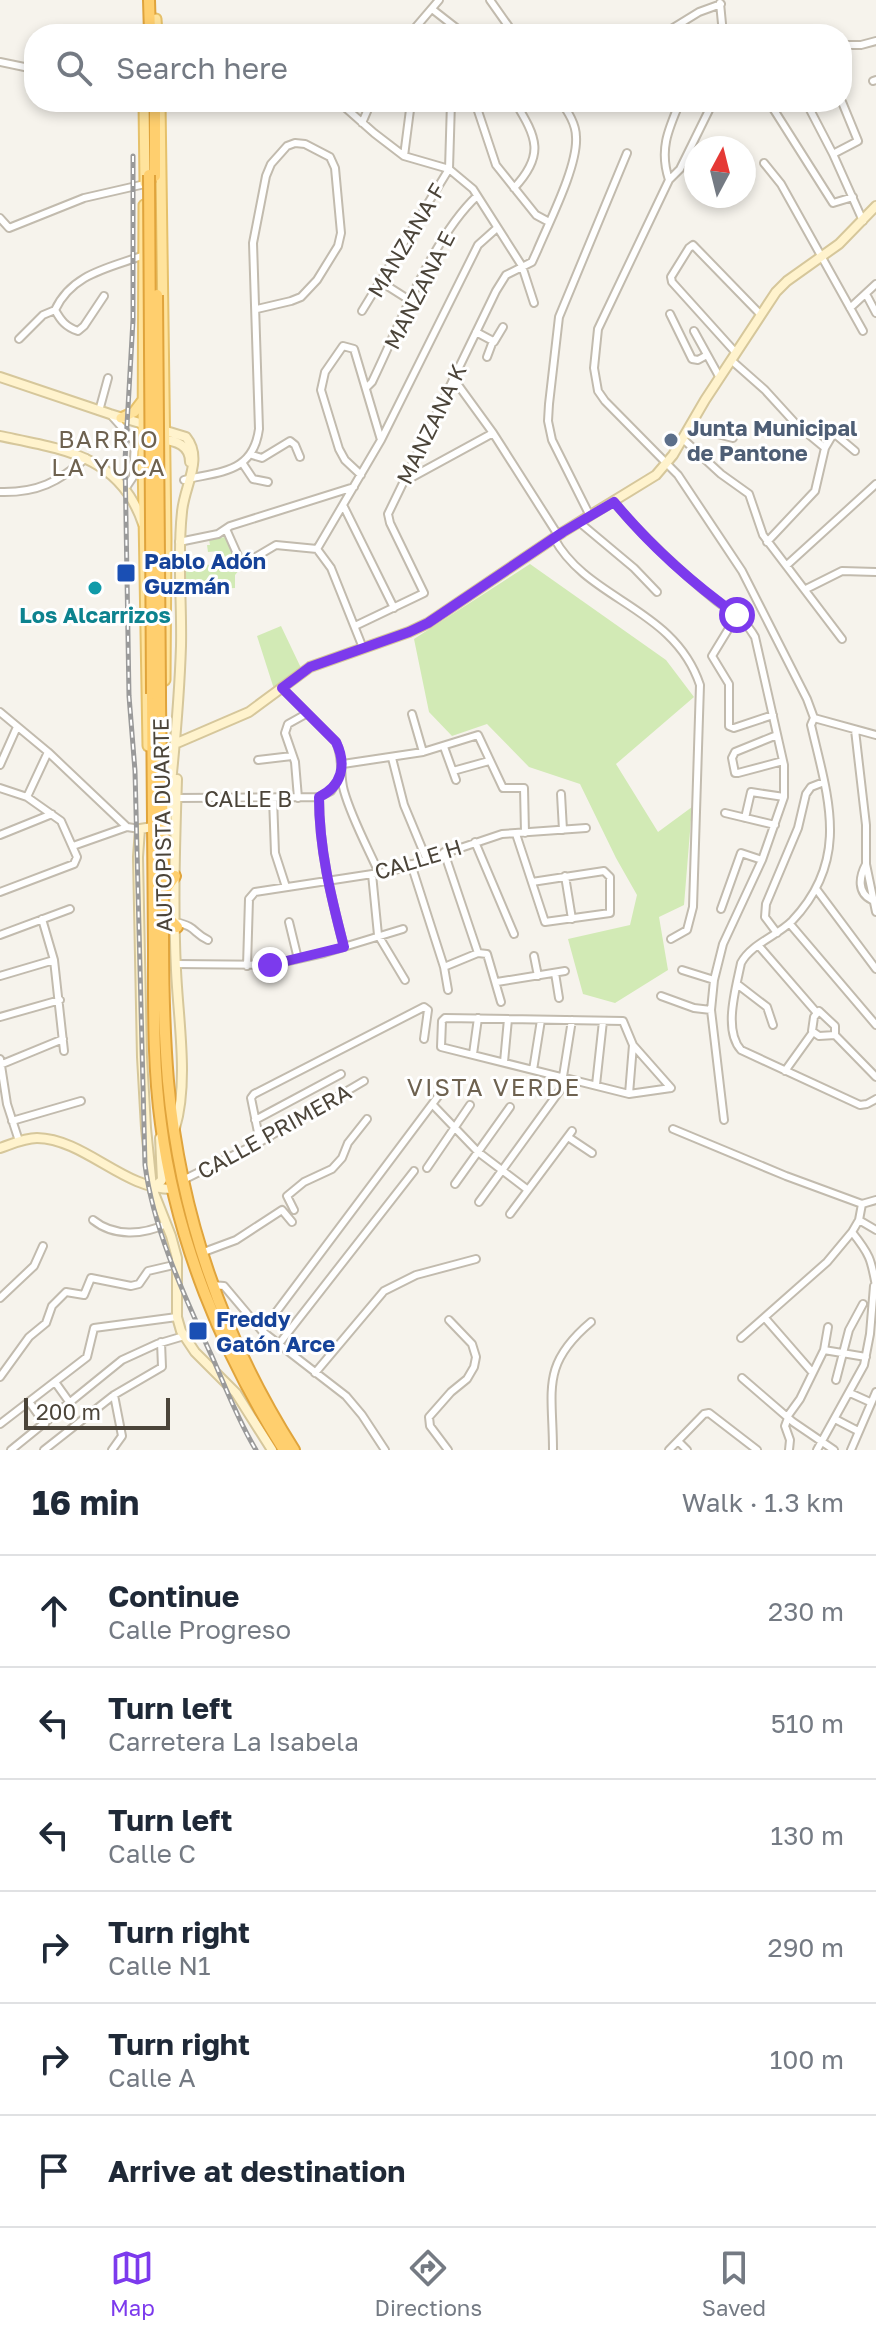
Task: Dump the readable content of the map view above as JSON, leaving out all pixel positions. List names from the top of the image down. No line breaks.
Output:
{"streets":{"highway":["AUTOPISTA DUARTE"],"street":["MANZANA F","MANZANA E","MANZANA K","CALLE B","CALLE H","CALLE PRIMERA"]},"crossings":[["AUTOPISTA DUARTE","CALLE PRIMERA"]],"districts":["BARRIO LA YUCA","VISTA VERDE"],"places":{"other":["Junta Municipal de Pantone","Los Alcarrizos"],"transit":["Pablo Adón Guzmán","Freddy Gatón Arce"]},"scale_bar":"200 m","north":"top","page":{"search":"Search here","scale":"200 m","heading":["16 min","Walk · 1.3 km"],"list":[["Continue","Calle Progreso","230 m"],["Turn left","Carretera La Isabela","510 m"],["Turn left","Calle C","130 m"],["Turn right","Calle N1","290 m"],["Turn right","Calle A","100 m"],"Arrive at destination"],"nav":["Map","Directions","Saved"]}}
